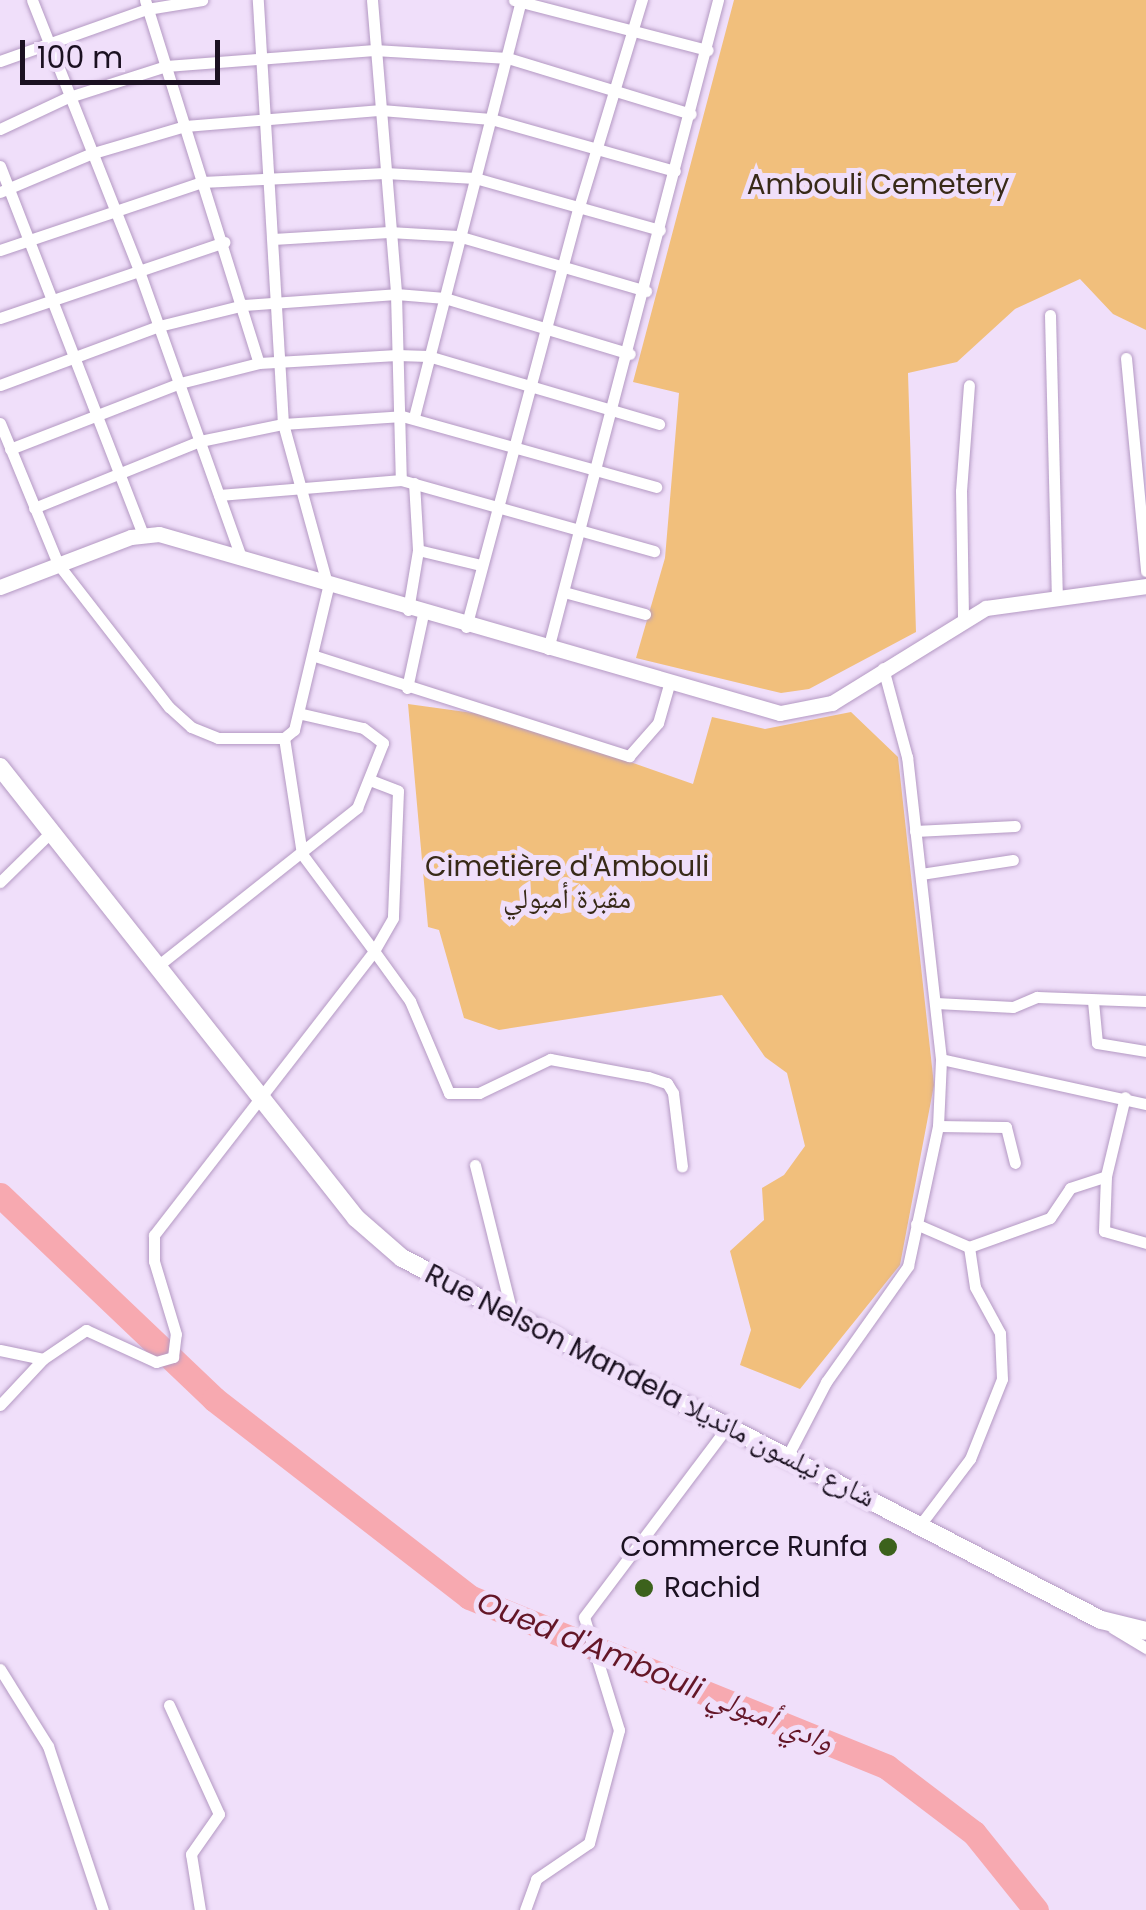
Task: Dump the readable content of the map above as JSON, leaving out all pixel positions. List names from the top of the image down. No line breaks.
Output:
{"streets":{"main road":["Rue Nelson Mandela شارع نيلسون مانديلا"]},"water":["Oued d'Ambouli وادي أمبولي"],"parks":["Ambouli Cemetery","Cimetière d'Ambouli مقبرة أمبولي"],"places":["Commerce Runfa","Rachid"],"scale_bar":"100 m"}
